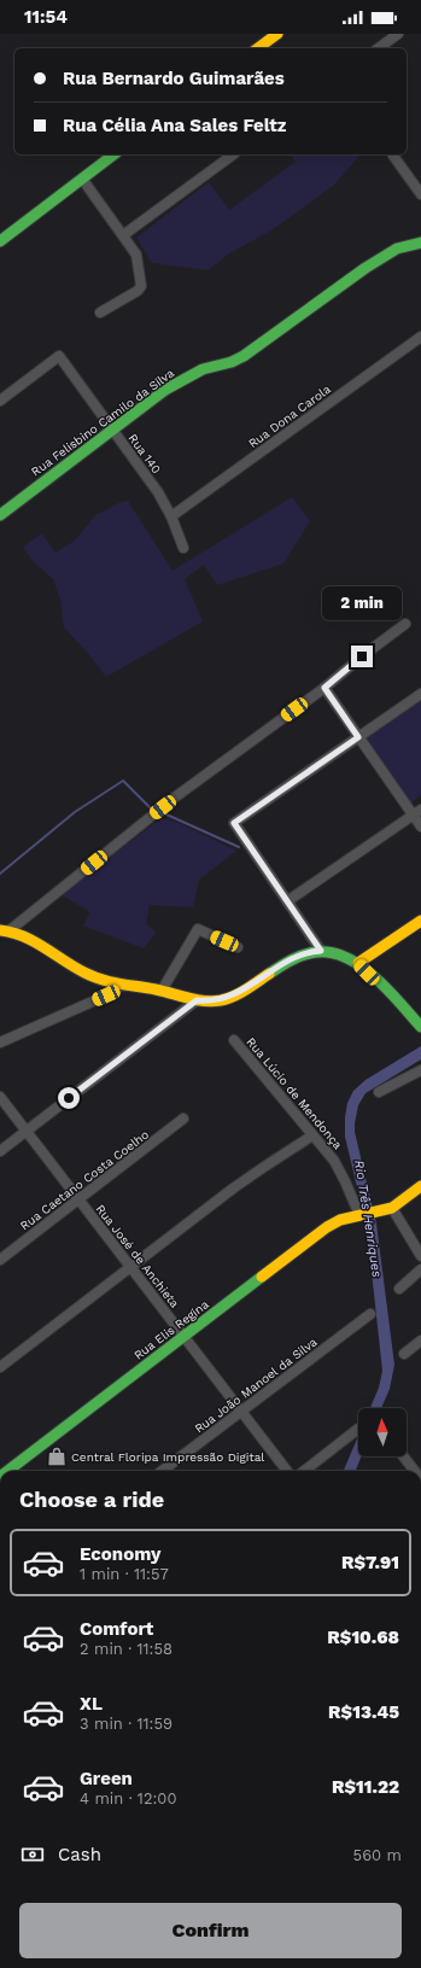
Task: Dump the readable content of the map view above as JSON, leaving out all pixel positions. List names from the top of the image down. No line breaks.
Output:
{"streets":{"street":["Rua Dona Carola","Rua Felisbino Camilo da Silva","Rua 140","Rua Lúcio de Mendonça","Rua Caetano Costa Coelho","Rua José de Anchieta","Rua Elis Regina","Rua João Manoel da Silva"]},"crossings":[["Rua Dona Carola","Rua 140"],["Rua Felisbino Camilo da Silva","Rua 140"],["Rua Lúcio de Mendonça","Rua Elis Regina"],["Rua Caetano Costa Coelho","Rua José de Anchieta"],["Rua José de Anchieta","Rua Elis Regina"],["Rua José de Anchieta","Rua João Manoel da Silva"]],"water":["Rio Três Henriques"],"places":{"shop":["Central Floripa Impressão Digital"]},"north":"top","page":{"status":"11:54","banner":["Rua Bernardo Guimarães","Rua Célia Ana Sales Feltz"],"bubble":"2 min","heading":"Choose a ride","list":[{"name":"Economy","note":"1 min · 11:57","value":"R$7.91"},{"name":"Comfort","note":"2 min · 11:58","value":"R$10.68"},{"name":"XL","note":"3 min · 11:59","value":"R$13.45"},{"name":"Green","note":"4 min · 12:00","value":"R$11.22"}],"pay":["Cash","560 m"],"buttons":"Confirm"}}
